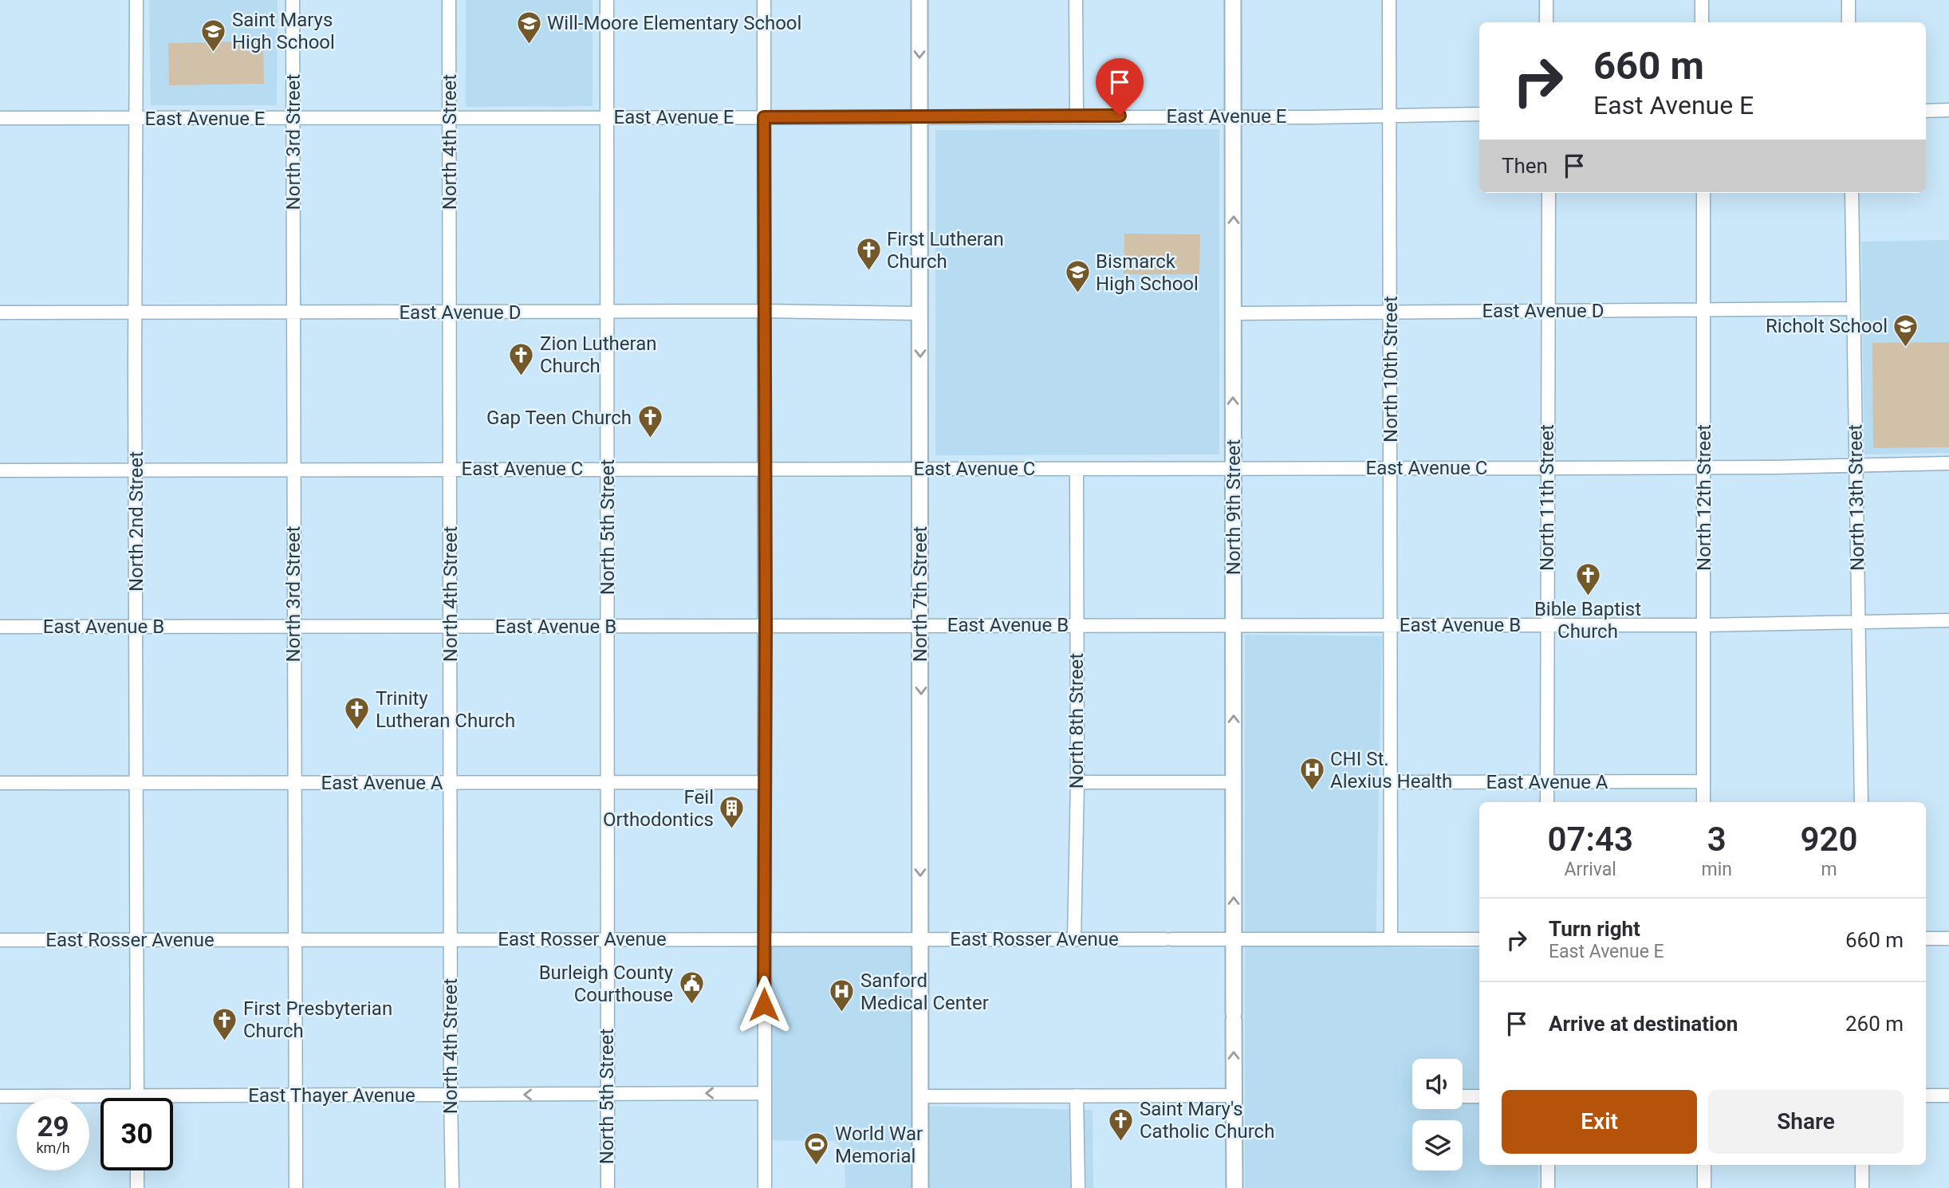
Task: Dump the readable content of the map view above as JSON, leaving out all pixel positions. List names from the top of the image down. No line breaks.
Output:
{"streets":{"main road":["North 9th Street","North 7th Street"],"street":["East Avenue E","North 3rd Street","North 4th Street","East Avenue D","North 10th Street","East Avenue C","North 11th Street","North 12th Street","North 13th Street","North 2nd Street","North 5th Street","East Avenue B","North 8th Street","East Avenue A","East Rosser Avenue","East Thayer Avenue"]},"crossings":[["East Avenue E","North 3rd Street"],["East Avenue E","North 4th Street"],["East Avenue E","North 10th Street"],["East Avenue E","North 9th Street"],["East Avenue E","North 2nd Street"],["East Avenue E","North 5th Street"],["East Avenue E","North 7th Street"],["North 3rd Street","East Avenue D"],["North 3rd Street","East Avenue C"],["North 3rd Street","East Avenue B"],["North 3rd Street","East Avenue A"],["North 3rd Street","East Rosser Avenue"],["North 3rd Street","East Thayer Avenue"],["North 4th Street","East Avenue D"],["North 4th Street","East Avenue C"],["North 4th Street","East Avenue B"],["North 4th Street","East Avenue A"],["North 4th Street","East Rosser Avenue"],["North 4th Street","East Thayer Avenue"],["East Avenue D","North 10th Street"],["East Avenue D","North 11th Street"],["East Avenue D","North 12th Street"],["East Avenue D","North 13th Street"],["East Avenue D","North 9th Street"],["East Avenue D","North 2nd Street"],["East Avenue D","North 5th Street"],["East Avenue D","North 7th Street"],["North 10th Street","East Avenue C"],["North 10th Street","East Avenue B"],["North 10th Street","East Avenue A"],["North 10th Street","East Rosser Avenue"],["East Avenue C","North 11th Street"],["East Avenue C","North 12th Street"],["East Avenue C","North 13th Street"],["East Avenue C","North 9th Street"],["East Avenue C","North 2nd Street"],["East Avenue C","North 5th Street"],["East Avenue C","North 7th Street"],["East Avenue C","North 8th Street"],["North 11th Street","East Avenue B"],["North 11th Street","East Avenue A"],["North 12th Street","East Avenue B"],["North 12th Street","East Avenue A"],["North 13th Street","East Avenue B"],["North 9th Street","East Avenue B"],["North 9th Street","East Rosser Avenue"],["North 2nd Street","East Avenue B"],["North 2nd Street","East Avenue A"],["North 2nd Street","East Rosser Avenue"],["North 2nd Street","East Thayer Avenue"],["North 5th Street","East Avenue B"],["North 5th Street","East Avenue A"],["North 5th Street","East Rosser Avenue"],["North 5th Street","East Thayer Avenue"],["North 7th Street","East Avenue B"],["North 7th Street","East Rosser Avenue"],["East Avenue B","North 8th Street"],["North 8th Street","East Rosser Avenue"]],"one_way":["North 9th Street","North 7th Street","East Thayer Avenue"],"places":{"school or university":["Will-Moore Elementary School","Saint Marys High School","Bismarck High School","Richolt School"],"church":["First Lutheran Church","Zion Lutheran Church","Gap Teen Church","Bible Baptist Church","Trinity Lutheran Church","First Presbyterian Church","Saint Mary's Catholic Church"],"hospital":["CHI St. Alexius Health","Sanford Medical Center"],"building":["Feil Orthodontics"],"public building":["Burleigh County Courthouse"],"sports":["World War Memorial"]},"page":{"turn":["660 m","East Avenue E"],"then":"Then","eta":["07:43","Arrival","3","min","920","m"],"list":[{"name":"Turn right","note":"East Avenue E","value":"660 m"},{"name":"Arrive at destination","value":"260 m"}],"buttons":["Exit","Share"],"speed":"29 km/h","limit":"30"}}
